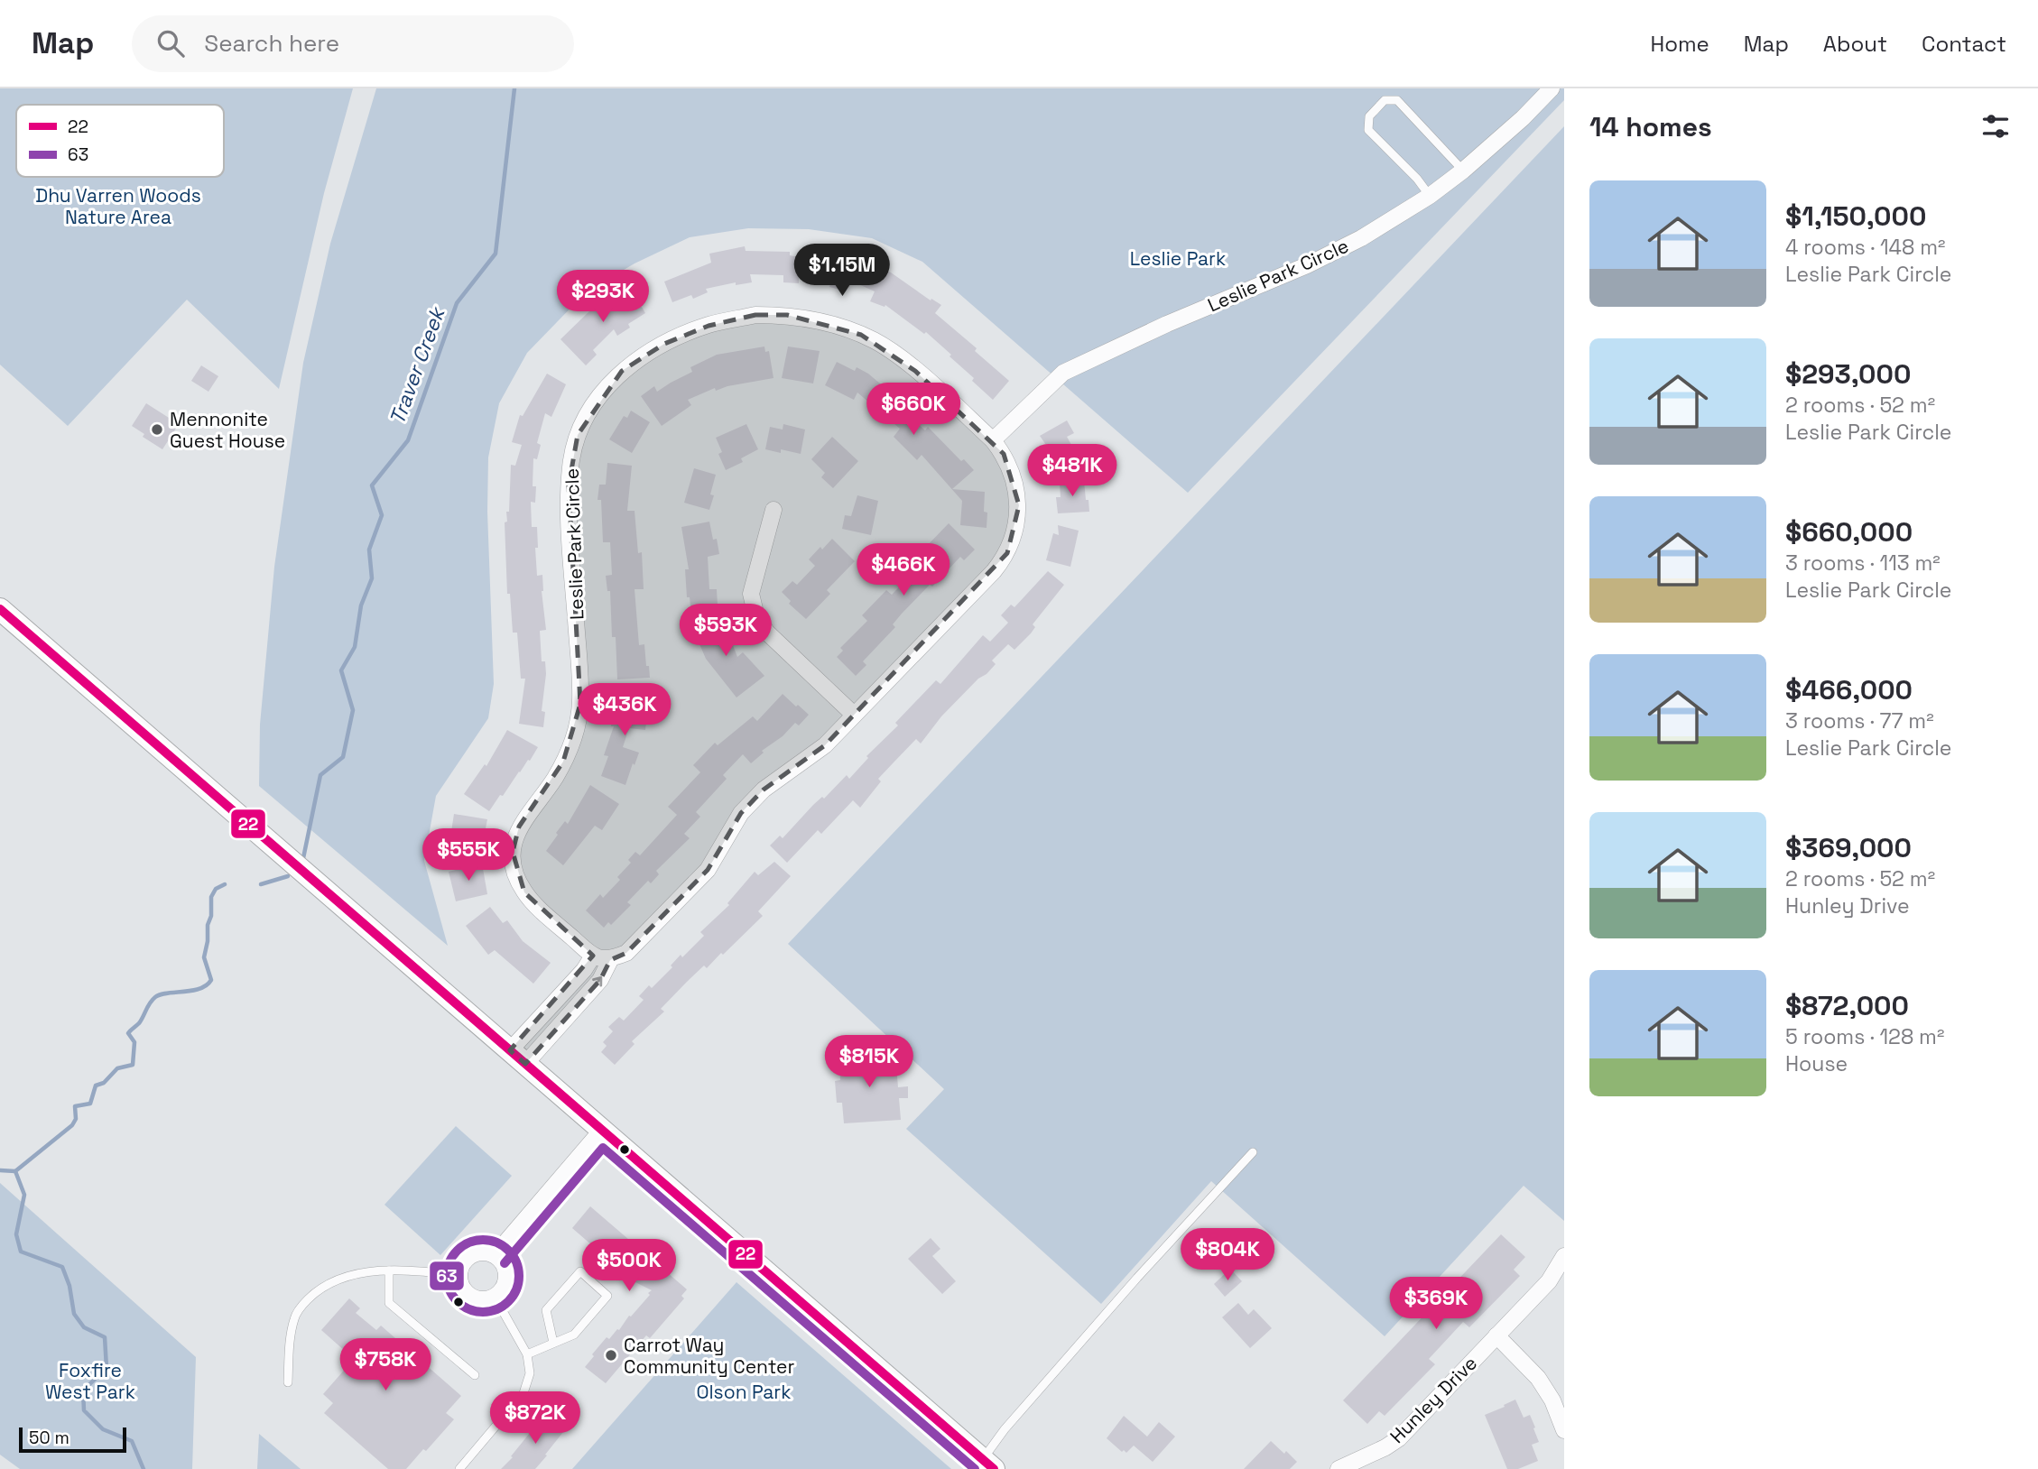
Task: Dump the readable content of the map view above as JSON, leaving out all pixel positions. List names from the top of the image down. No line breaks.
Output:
{"streets":{"street":["Leslie Park Circle","Hunley Drive"]},"water":["Traver Creek"],"parks":["Dhu Varren Woods Nature Area","Leslie Park","Foxfire West Park","Olson Park"],"places":["Mennonite Guest House","Carrot Way Community Center"],"lines":["transit line 22","transit line 63"],"legend":["22","63"],"scale_bar":"50 m","page":{"header":"Map","search":"Search here","nav":["Home","Map","About","Contact"],"heading":"14 homes","list":[{"name":"$1,150,000","note":"4 rooms · 148 m² · Leslie Park Circle"},{"name":"$293,000","note":"2 rooms · 52 m² · Leslie Park Circle"},{"name":"$660,000","note":"3 rooms · 113 m² · Leslie Park Circle"},{"name":"$466,000","note":"3 rooms · 77 m² · Leslie Park Circle"},{"name":"$369,000","note":"2 rooms · 52 m² · Hunley Drive"},{"name":"$872,000","note":"5 rooms · 128 m² · House"}],"price":["$1.15M","$293K","$660K","$481K","$466K","$593K","$436K","$555K","$815K","$804K","$500K","$369K","$758K","$872K"],"scale":"50 m"}}
